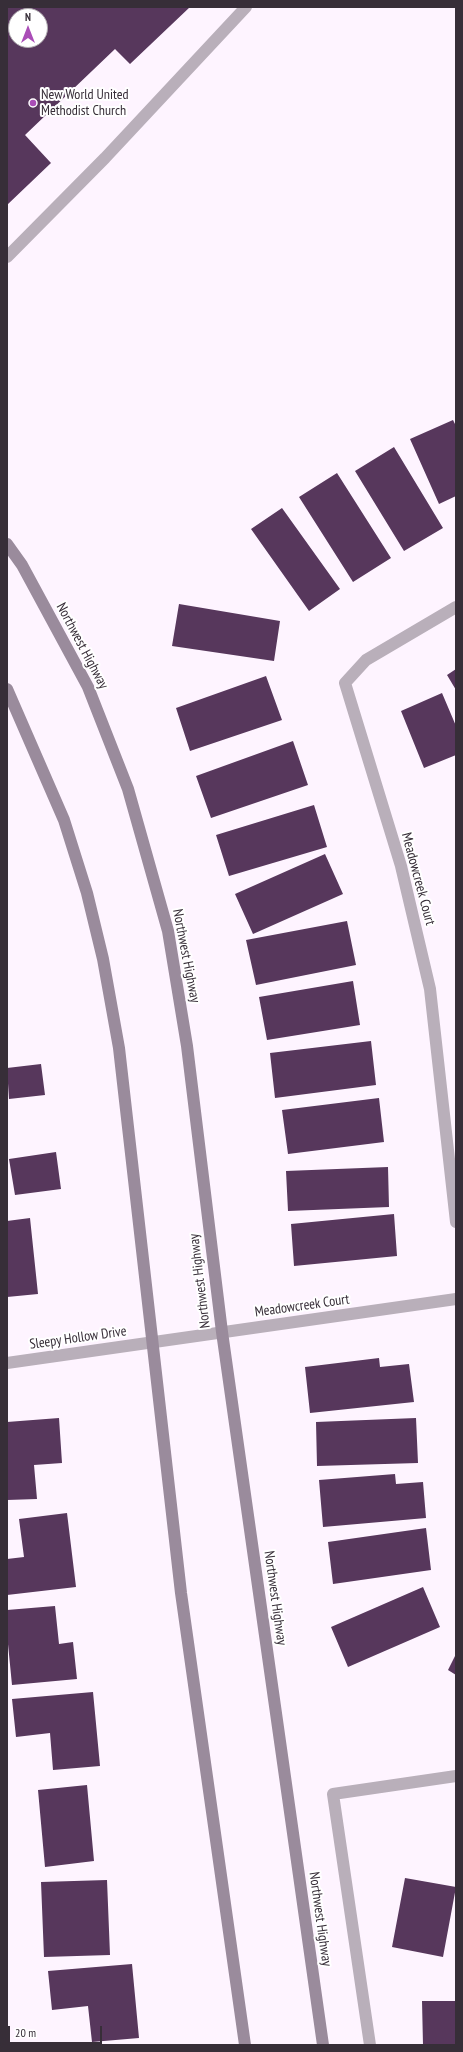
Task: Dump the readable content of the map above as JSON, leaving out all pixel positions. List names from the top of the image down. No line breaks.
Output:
{"streets":{"main road":["Northwest Highway"],"street":["Meadowcreek Court","Sleepy Hollow Drive"]},"crossings":[["Northwest Highway","Meadowcreek Court"],["Meadowcreek Court","Sleepy Hollow Drive"]],"places":["New World United Methodist Church"],"scale_bar":"20 m","north":"top"}
